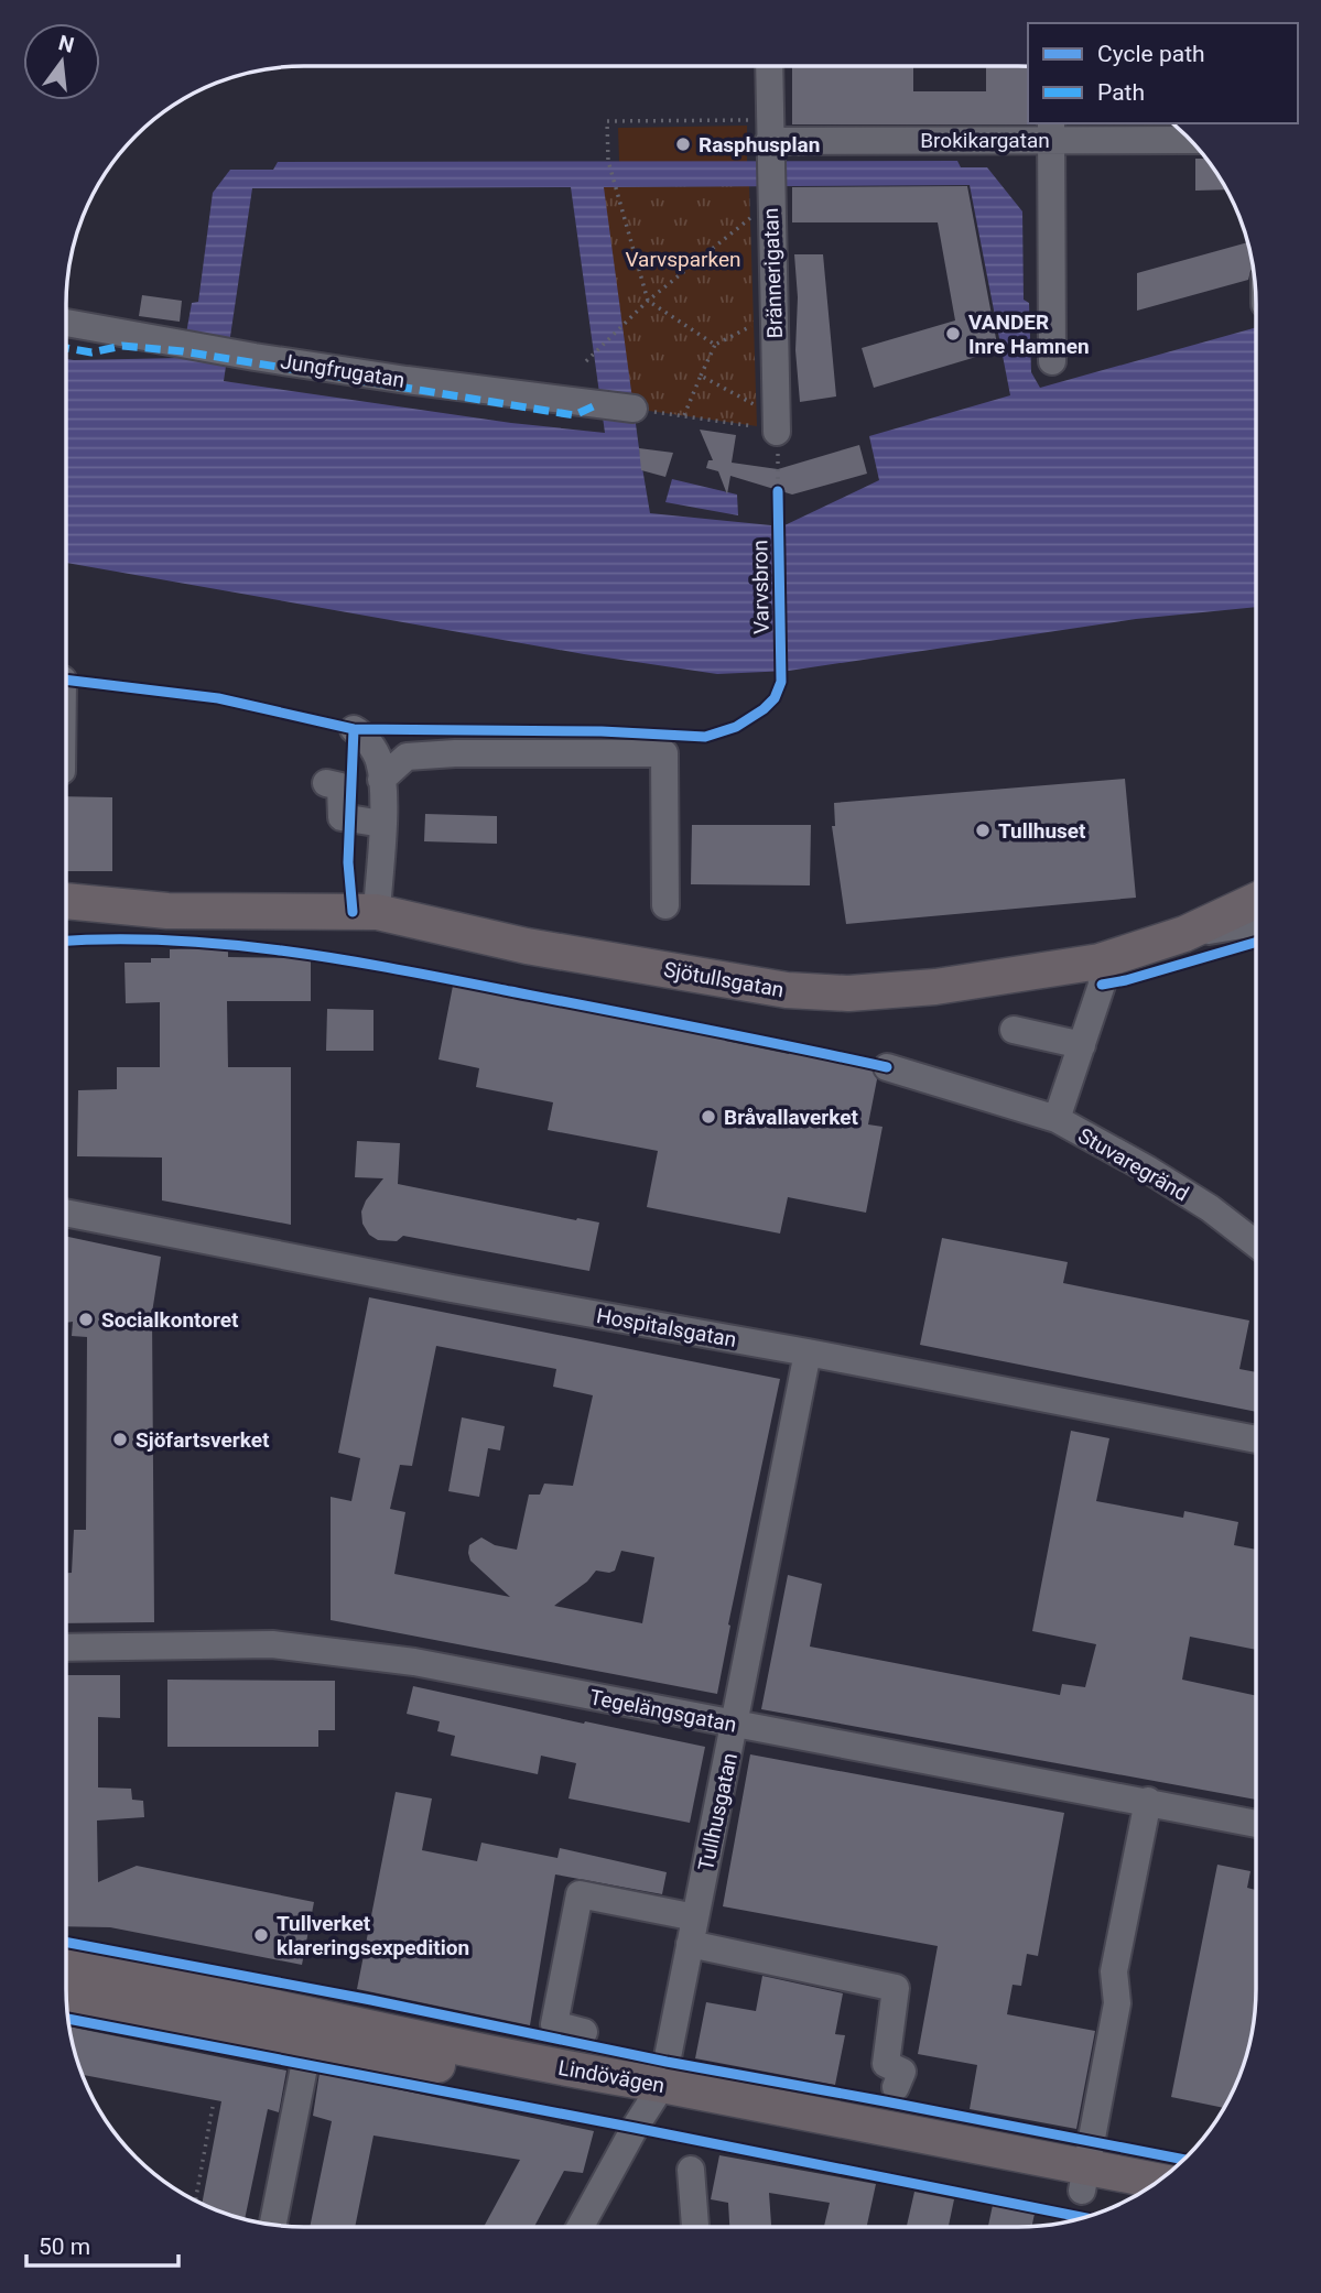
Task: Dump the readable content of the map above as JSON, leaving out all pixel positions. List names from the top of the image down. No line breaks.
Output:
{"streets":{"main road":["Sjötullsgatan","Lindövägen"],"street":["Brokikargatan","Brännerigatan","Jungfrugatan","Stuvaregränd","Hospitalsgatan","Tegelängsgatan","Tullhusgatan"],"cycle path":["Varvsbron"]},"crossings":[["Brokikargatan","Brännerigatan"],["Sjötullsgatan","Stuvaregränd"],["Hospitalsgatan","Tullhusgatan"],["Tegelängsgatan","Tullhusgatan"],["Tullhusgatan","Lindövägen"]],"parks":["Varvsparken"],"places":["Rasphusplan","VANDER Inre Hamnen","Tullhuset","Bråvallaverket","Socialkontoret","Sjöfartsverket","Tullverket klareringsexpedition"],"legend":["Cycle path","Path"],"scale_bar":"50 m","north":"top"}
